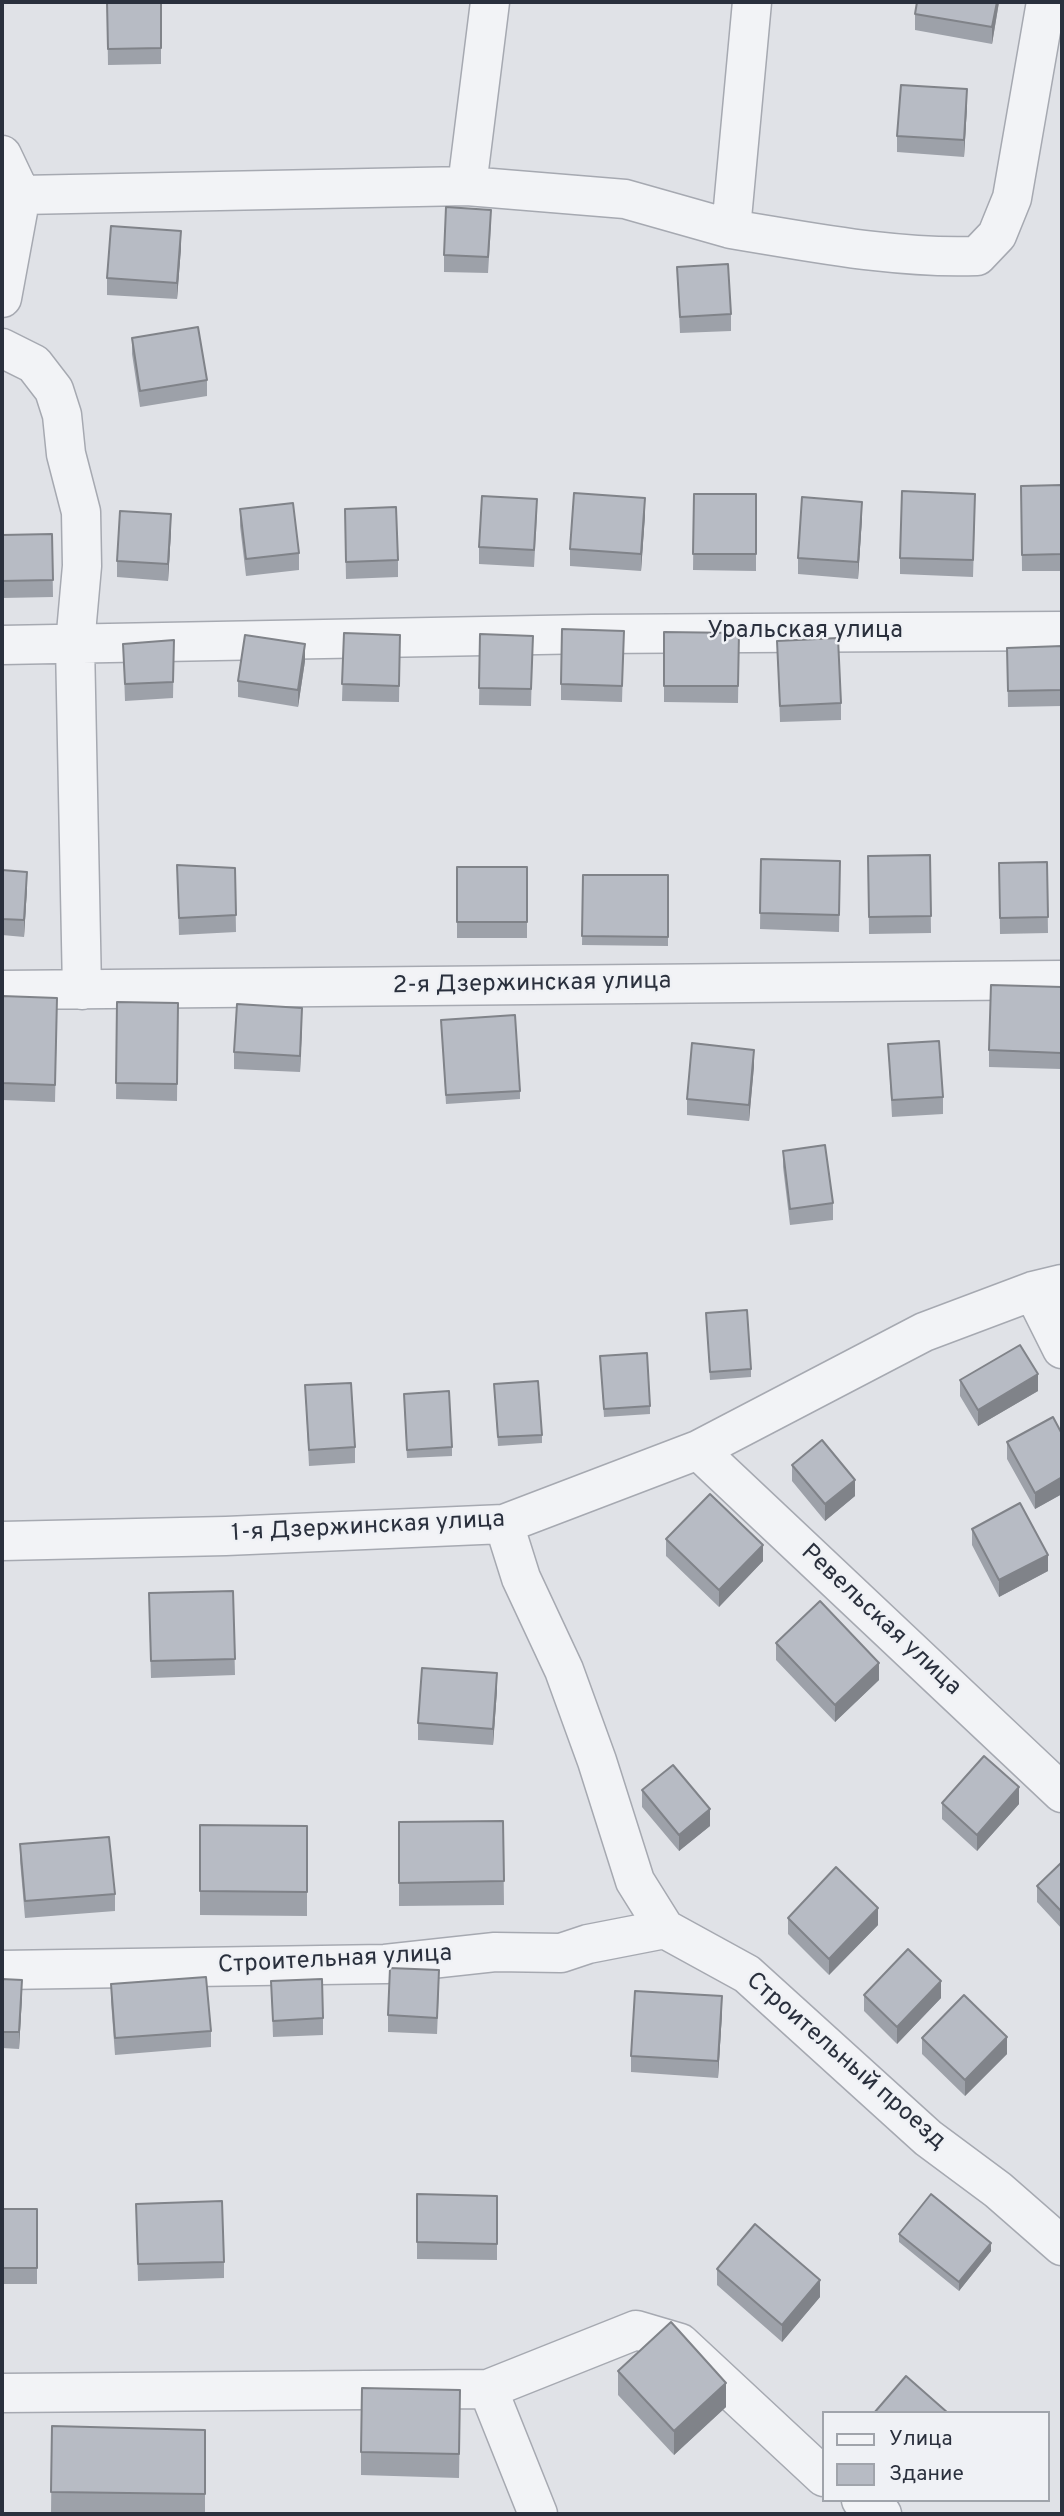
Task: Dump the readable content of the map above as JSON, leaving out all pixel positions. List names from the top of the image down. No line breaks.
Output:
{"streets":{"street":["Уральская улица","2-я Дзержинская улица","1-я Дзержинская улица","Ревельская улица","Строительная улица","Строительный проезд"]},"crossings":[["1-я Дзержинская улица","Ревельская улица"],["1-я Дзержинская улица","Строительный проезд"],["Строительная улица","Строительный проезд"]],"legend":["Улица","Здание"]}
